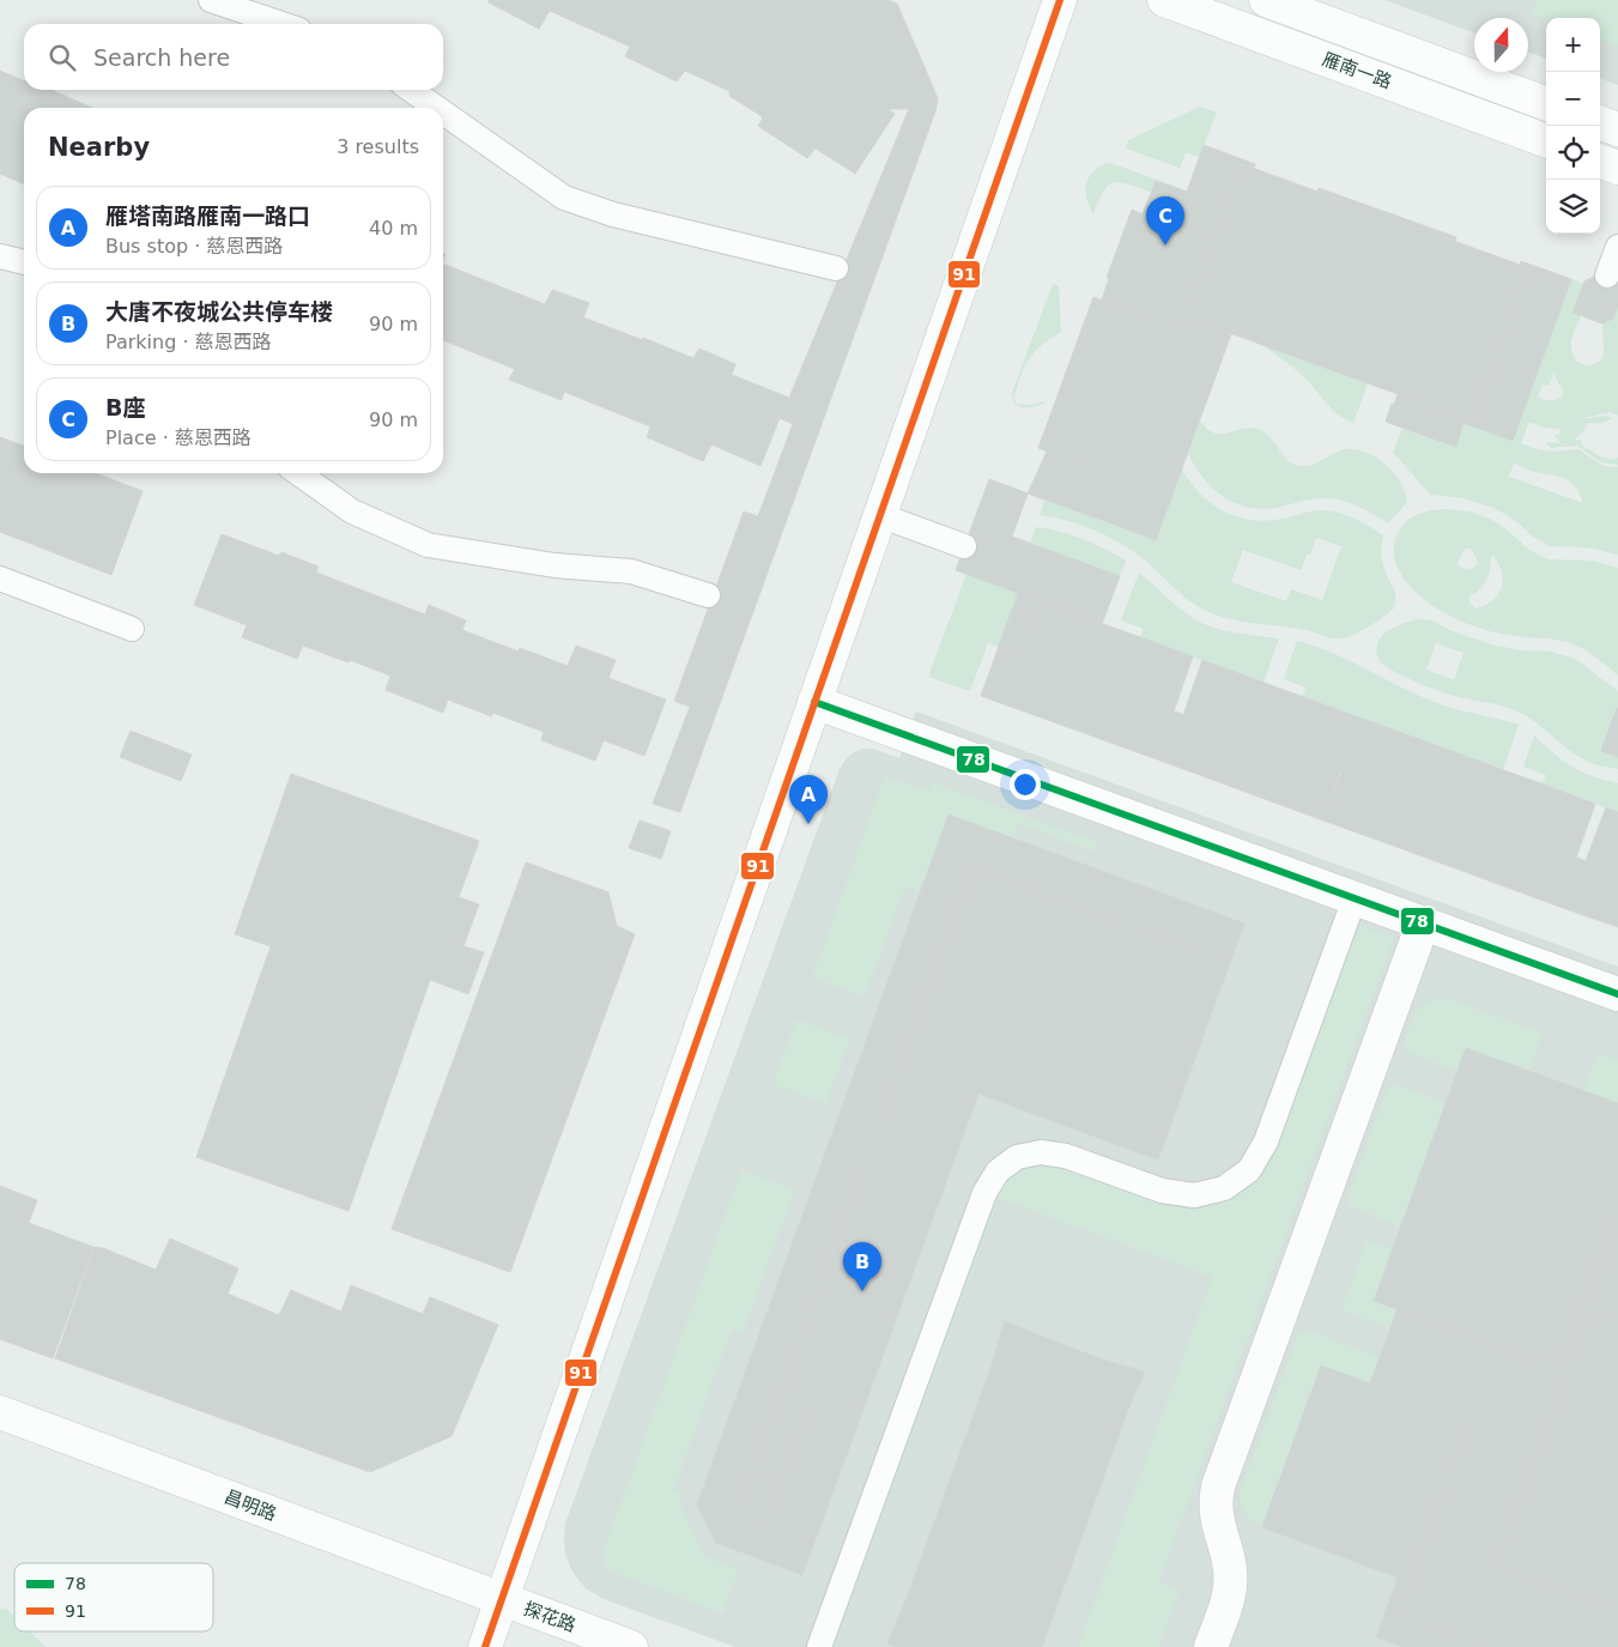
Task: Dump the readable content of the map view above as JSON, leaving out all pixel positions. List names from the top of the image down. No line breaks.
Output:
{"streets":{"street":["雁南一路","昌明路","探花路"]},"crossings":[["昌明路","探花路"]],"lines":["transit line 91","transit line 78"],"legend":["78","91"],"north":"top","page":{"map_buttons":["+","−"],"search":"Search here","heading":["Nearby","3 results"],"list":[{"mark":"A","name":"雁塔南路雁南一路口","note":"Bus stop · 慈恩西路","value":"40 m"},{"mark":"B","name":"大唐不夜城公共停车楼","note":"Parking · 慈恩西路","value":"90 m"},{"mark":"C","name":"B座","note":"Place · 慈恩西路","value":"90 m"}],"pins":["C","A","B"]}}
